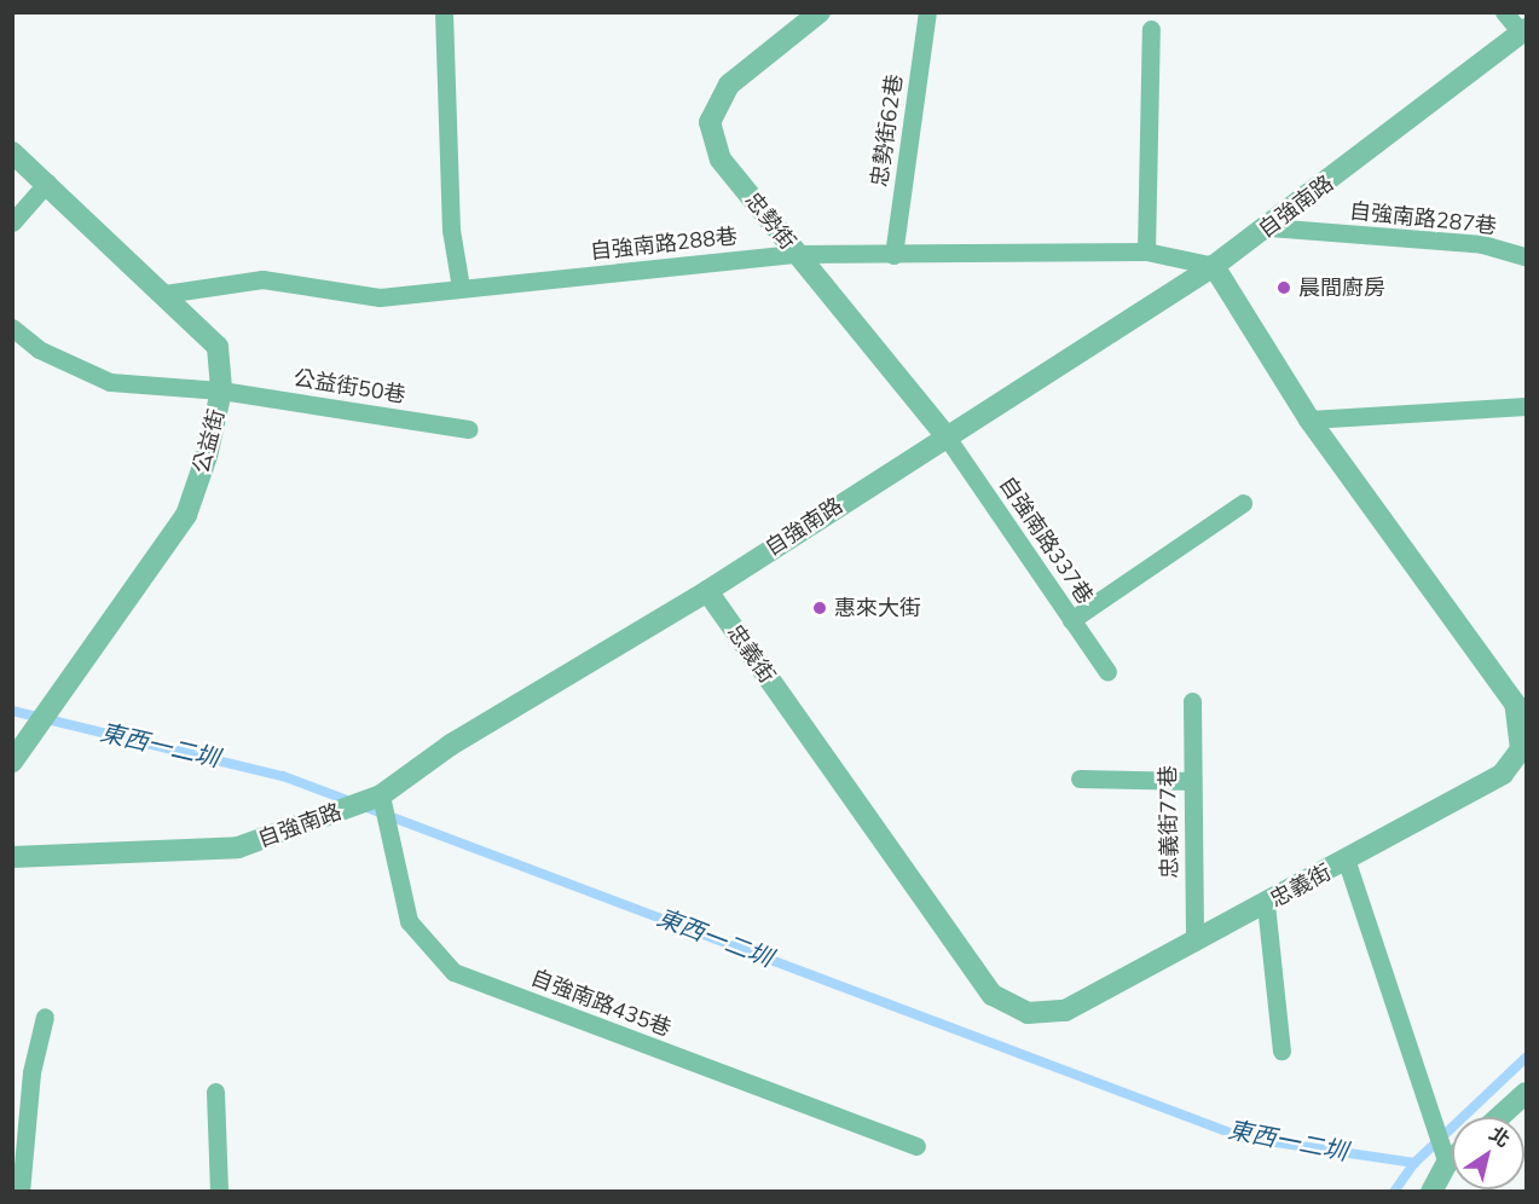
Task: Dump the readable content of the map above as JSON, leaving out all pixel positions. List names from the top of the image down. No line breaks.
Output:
{"streets":{"street":["自強南路","忠勢街","公益街","忠義街"],"lane":["忠勢街62巷","自強南路287巷","自強南路288巷","公益街50巷","自強南路337巷","忠義街77巷","自強南路435巷"]},"crossings":[["忠勢街62巷","自強南路288巷"],["自強南路","自強南路287巷"],["自強南路","忠勢街"],["自強南路","自強南路288巷"],["自強南路","自強南路337巷"],["自強南路","忠義街"],["自強南路","自強南路435巷"],["忠勢街","自強南路288巷"],["忠勢街","自強南路337巷"],["自強南路288巷","公益街"],["自強南路288巷","忠義街"],["公益街50巷","公益街"],["忠義街","忠義街77巷"]],"water":["東西一二圳"],"places":["晨間廚房","惠來大街"],"north":"top right"}
